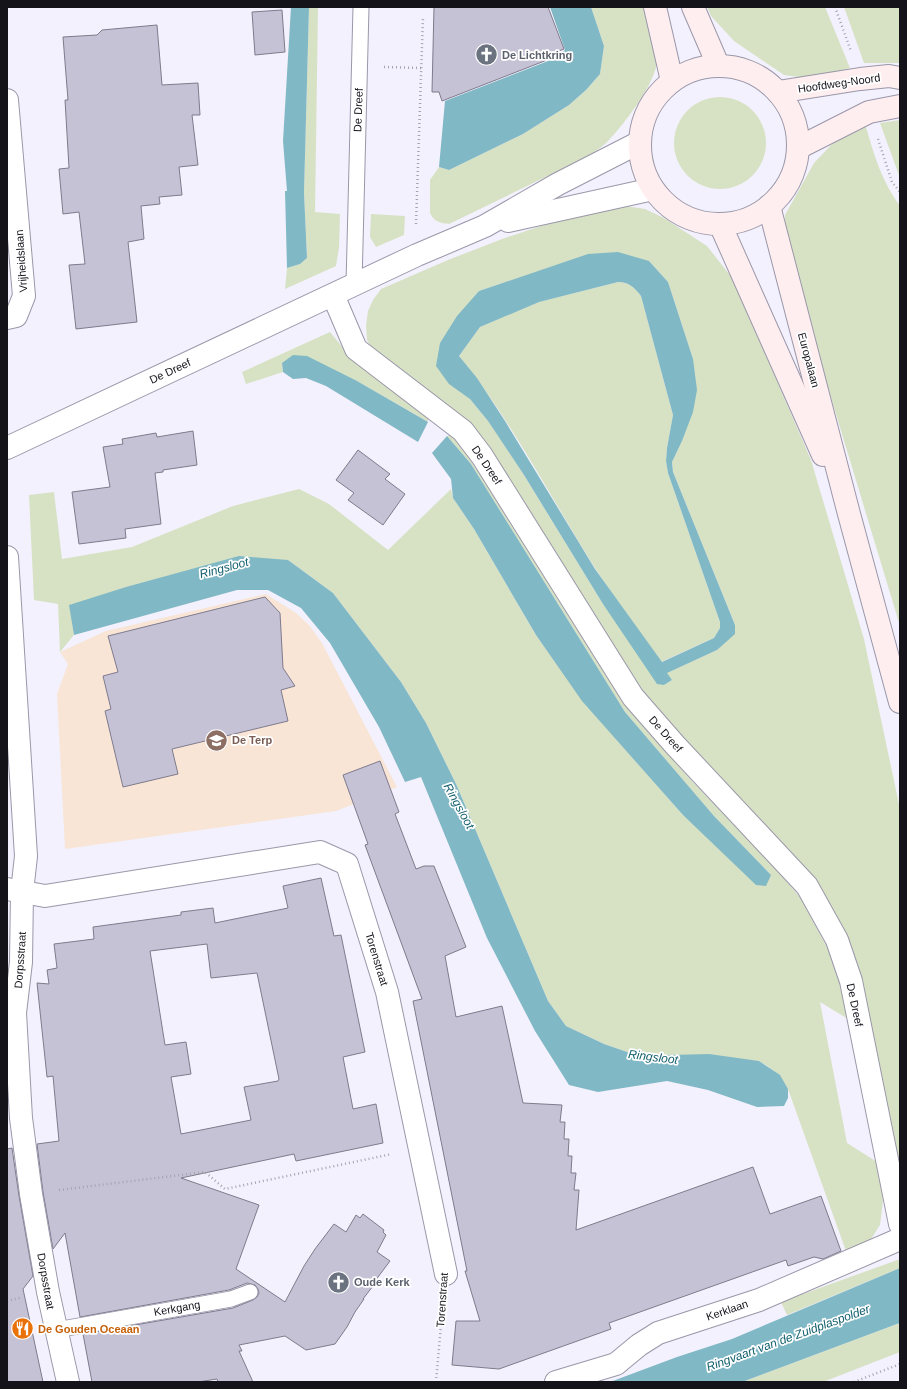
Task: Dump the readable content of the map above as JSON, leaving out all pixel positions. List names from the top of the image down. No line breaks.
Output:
{"streets":{"main road":["Hoofdweg-Noord","Europalaan"],"street":["De Dreef","Vrijheidslaan","Torenstraat","Dorpsstraat","Kerklaan"],"lane":["Kerkgang"]},"crossings":[["Torenstraat","Dorpsstraat"],["Dorpsstraat","Kerkgang"]],"water":["Ringsloot","Ringvaart van de Zuidplaspolder"],"places":{"church":["De Lichtkring","Oude Kerk"],"school or university":["De Terp"],"restaurant":["De Gouden Oceaan"]}}
